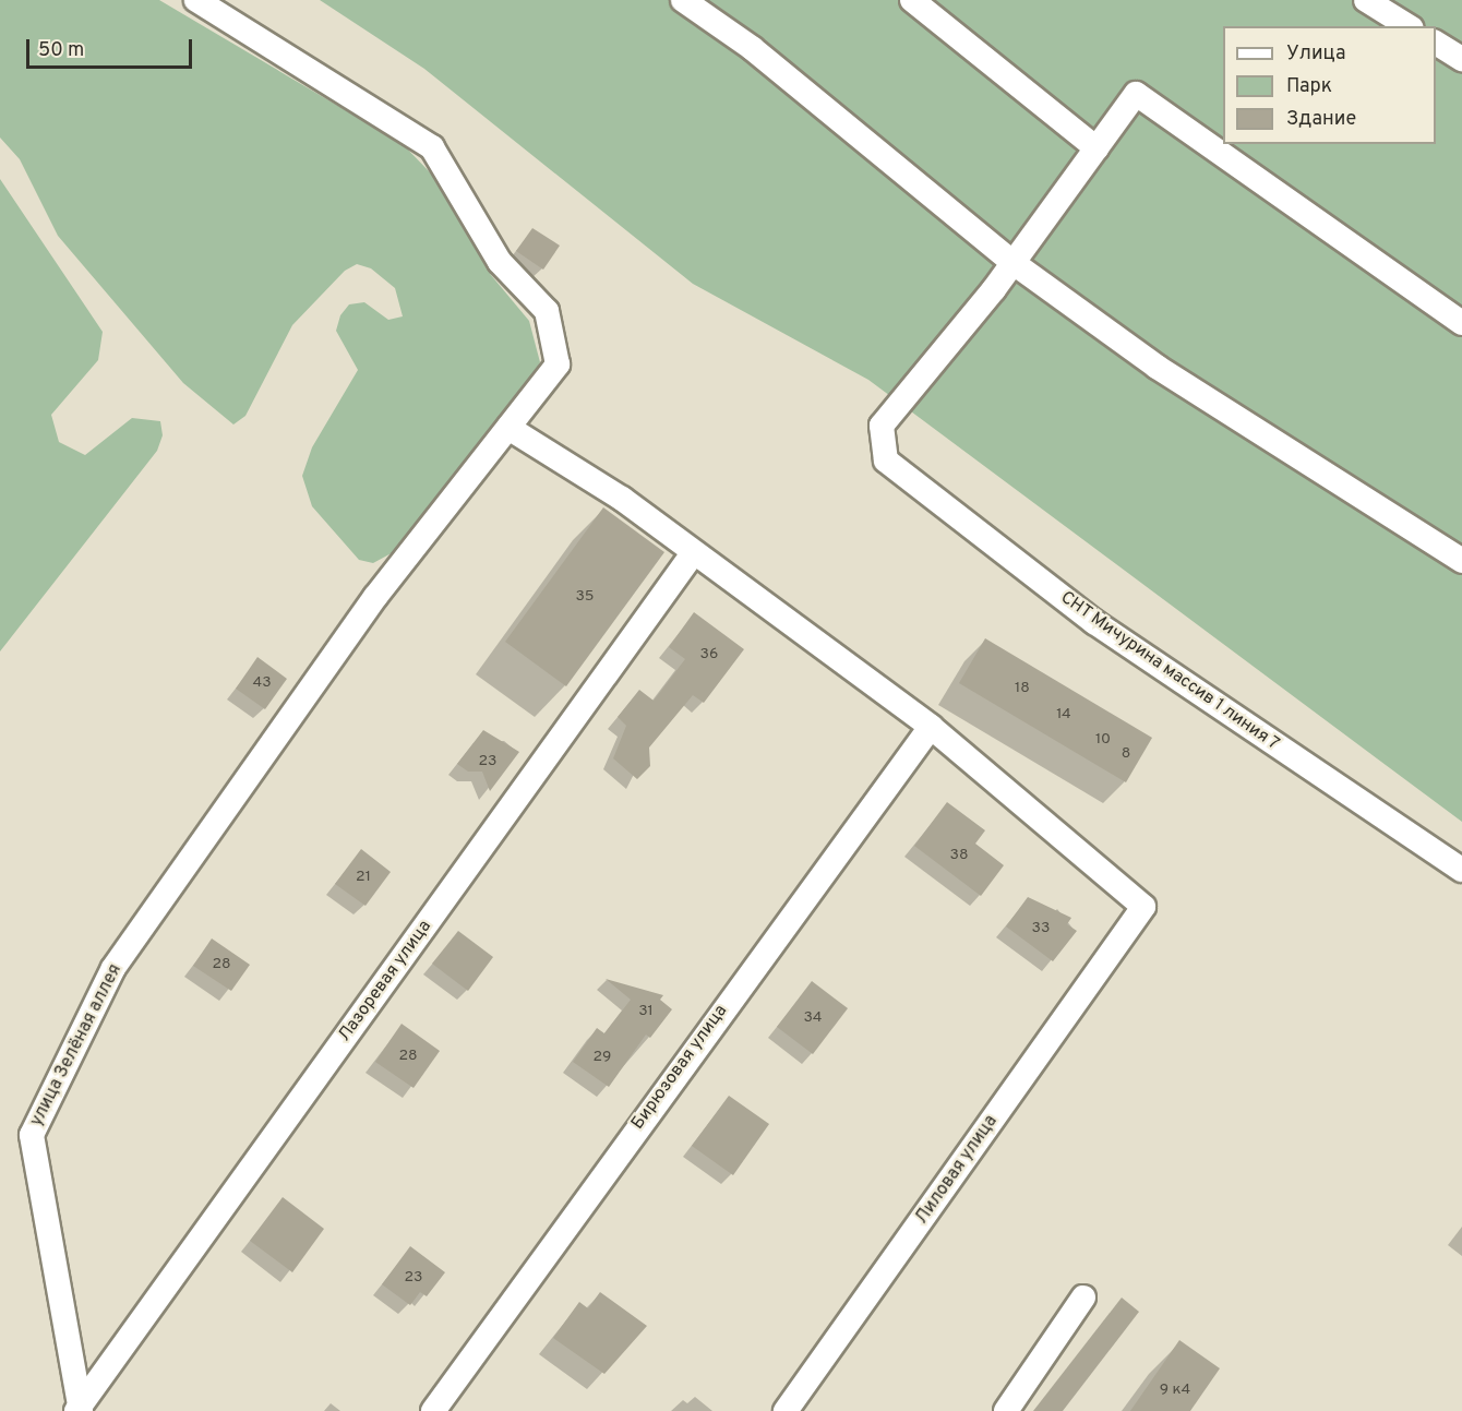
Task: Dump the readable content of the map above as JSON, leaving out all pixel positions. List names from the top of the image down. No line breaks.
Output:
{"streets":{"street":["СНТ Мичурина массив 1 линия 7","Лазоревая улица","улица Зелёная аллея","Бирюзовая улица","Лиловая улица"]},"crossings":[["Лазоревая улица","улица Зелёная аллея"],["Бирюзовая улица","Лиловая улица"]],"house_numbers":["35","36","43","18","14","10","8","23","38","21","33","28","31","34","28","29","23","9 к4"],"legend":["Улица","Парк","Здание"],"scale_bar":"50 m"}
